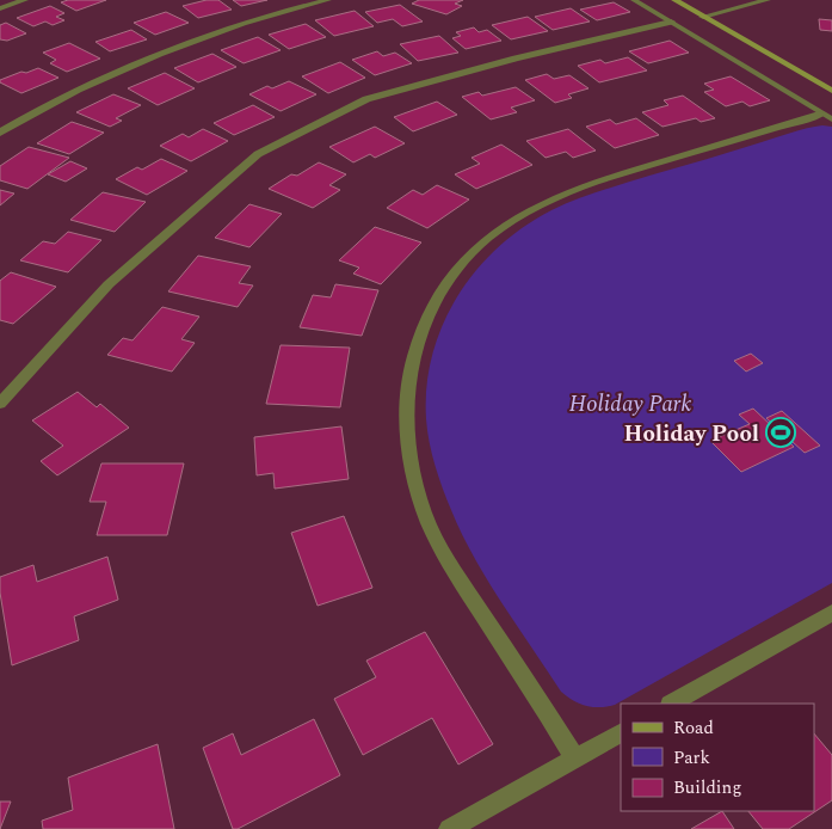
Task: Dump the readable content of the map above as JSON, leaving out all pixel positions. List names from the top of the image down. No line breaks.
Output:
{"parks":["Holiday Park"],"places":{"sports":["Holiday Pool"]},"legend":["Road","Park","Building"]}
